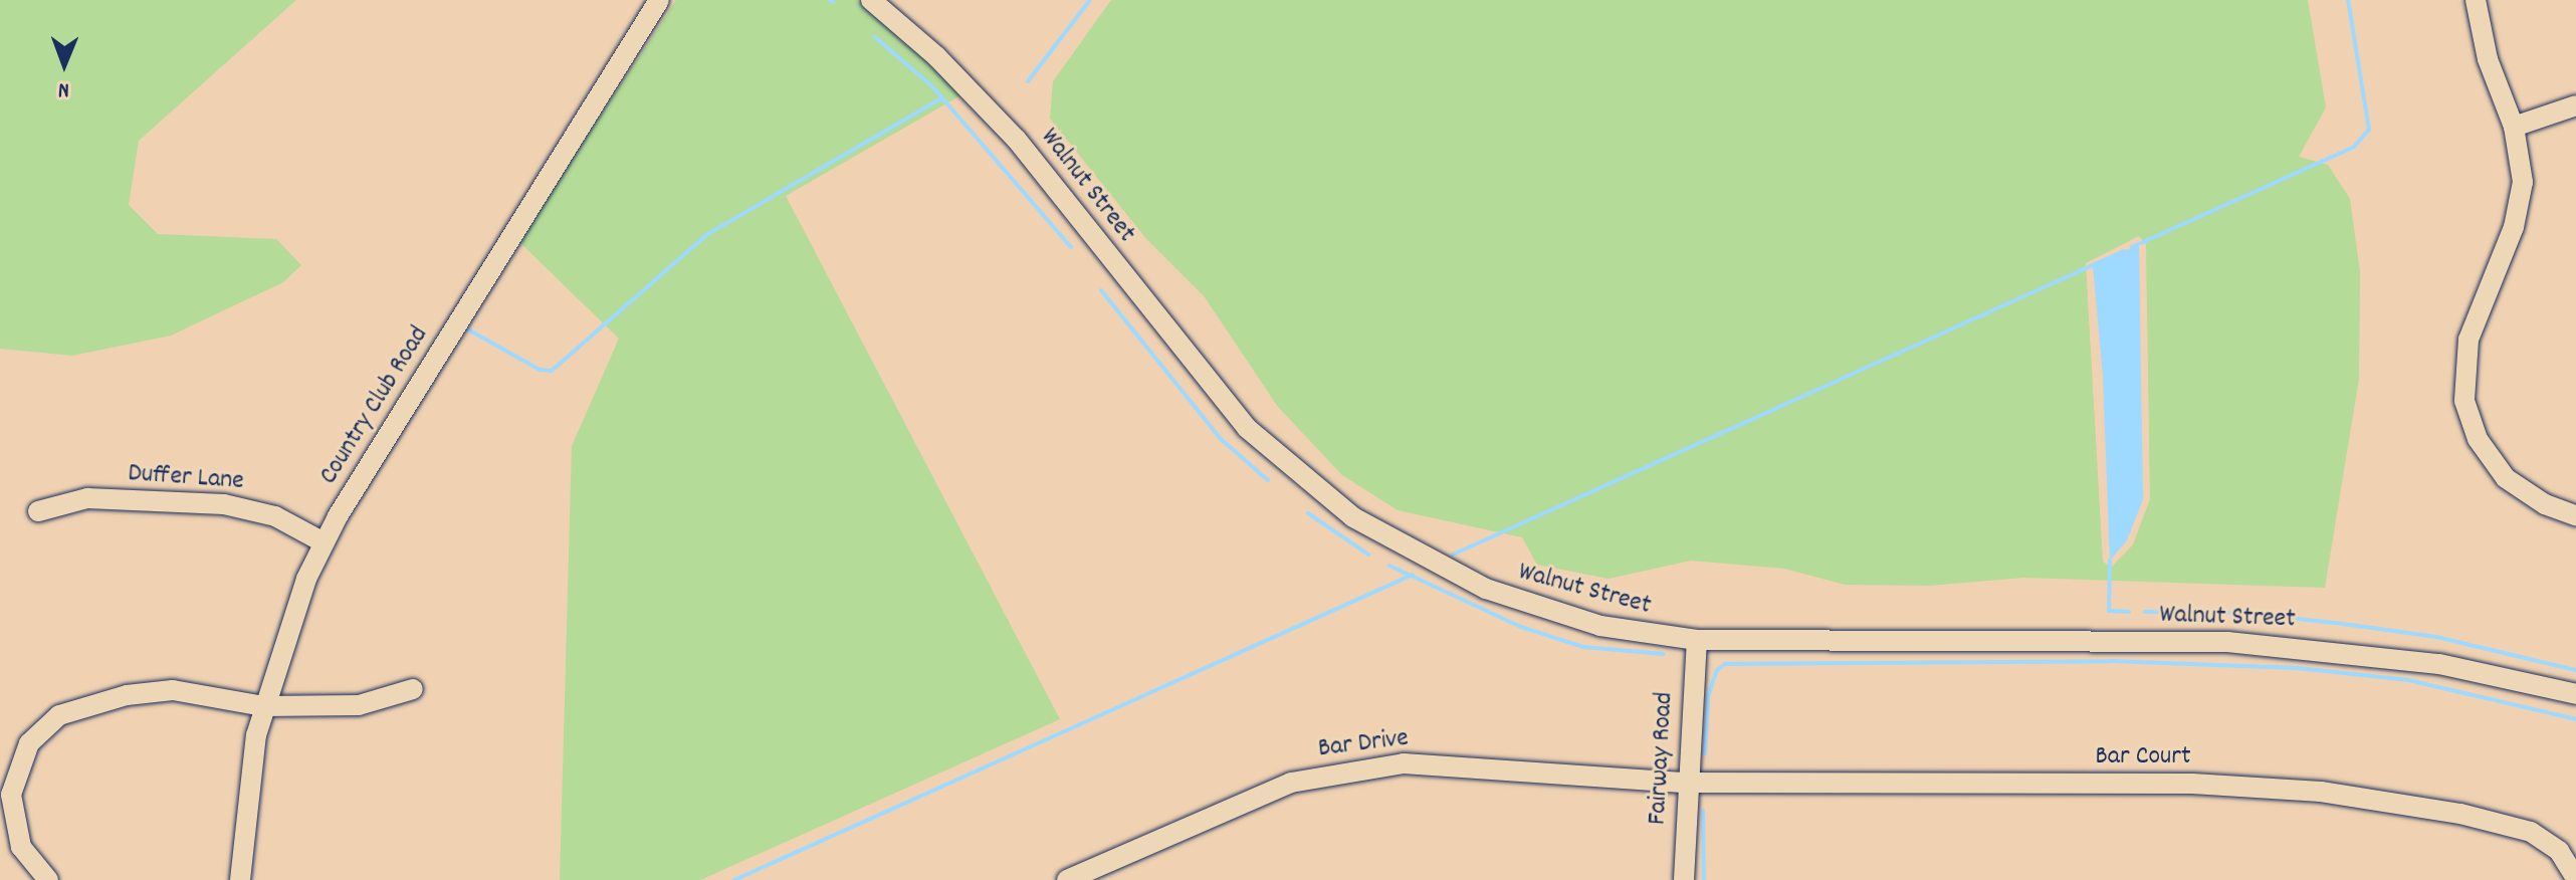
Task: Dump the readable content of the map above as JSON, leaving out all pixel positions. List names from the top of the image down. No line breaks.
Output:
{"streets":{"street":["Walnut Street","Country Club Road","Duffer Lane","Bar Drive","Bar Court","Fairway Road"]},"crossings":[["Walnut Street","Fairway Road"],["Country Club Road","Duffer Lane"],["Bar Drive","Bar Court"],["Bar Drive","Fairway Road"],["Bar Court","Fairway Road"]],"north":"bottom"}
